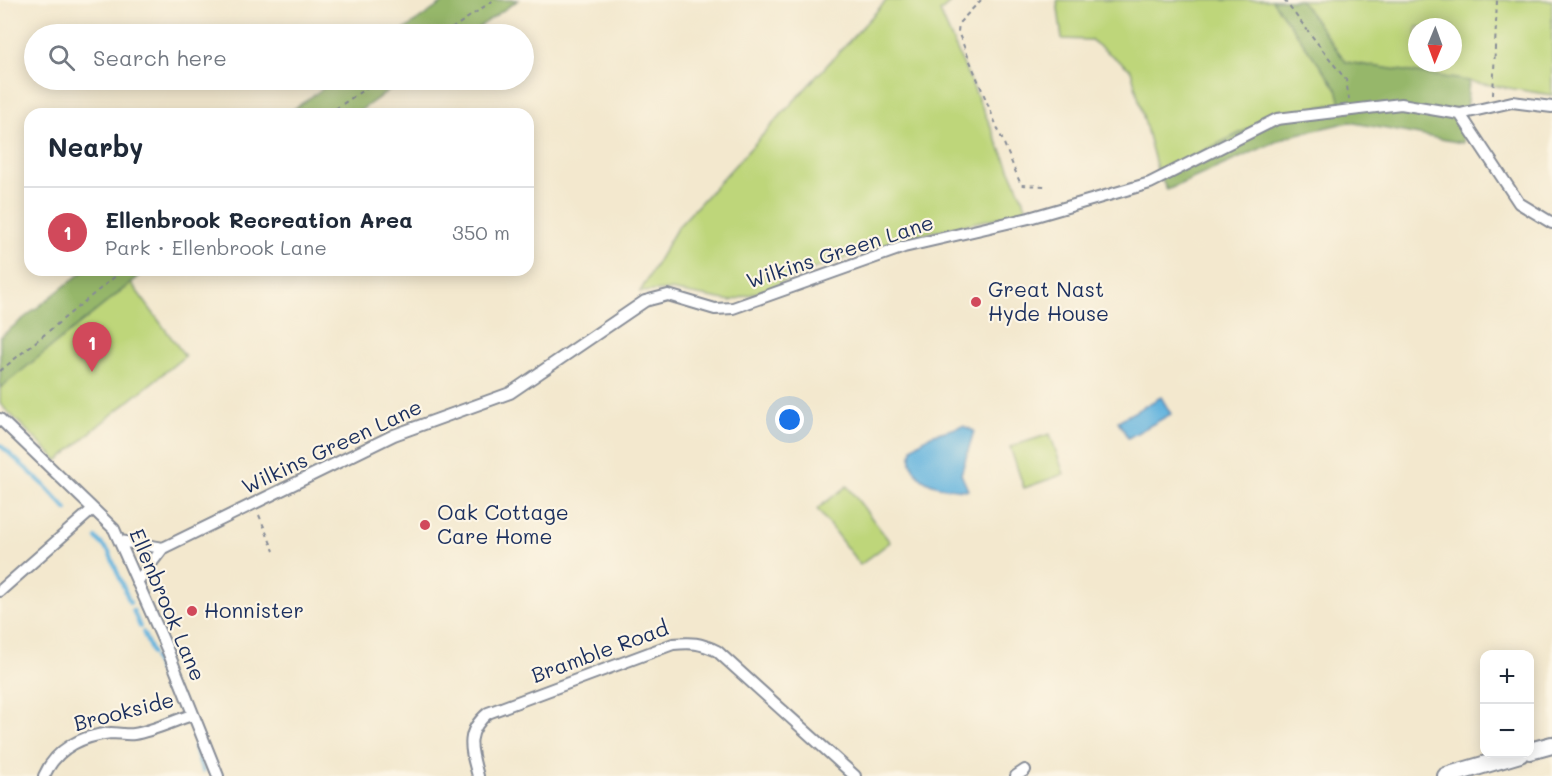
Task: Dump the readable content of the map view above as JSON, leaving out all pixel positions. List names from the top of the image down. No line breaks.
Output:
{"streets":{"street":["Wilkins Green Lane","Ellenbrook Lane","Bramble Road","Brookside"]},"crossings":[["Wilkins Green Lane","Ellenbrook Lane"],["Ellenbrook Lane","Brookside"]],"places":["Great Nast Hyde House","Oak Cottage Care Home","Honnister"],"north":"bottom","page":{"search":"Search here","heading":"Nearby","list":[{"mark":"1","name":"Ellenbrook Recreation Area","note":"Park · Ellenbrook Lane","value":"350 m"}],"pins":"1","map_buttons":["+","−"]}}
